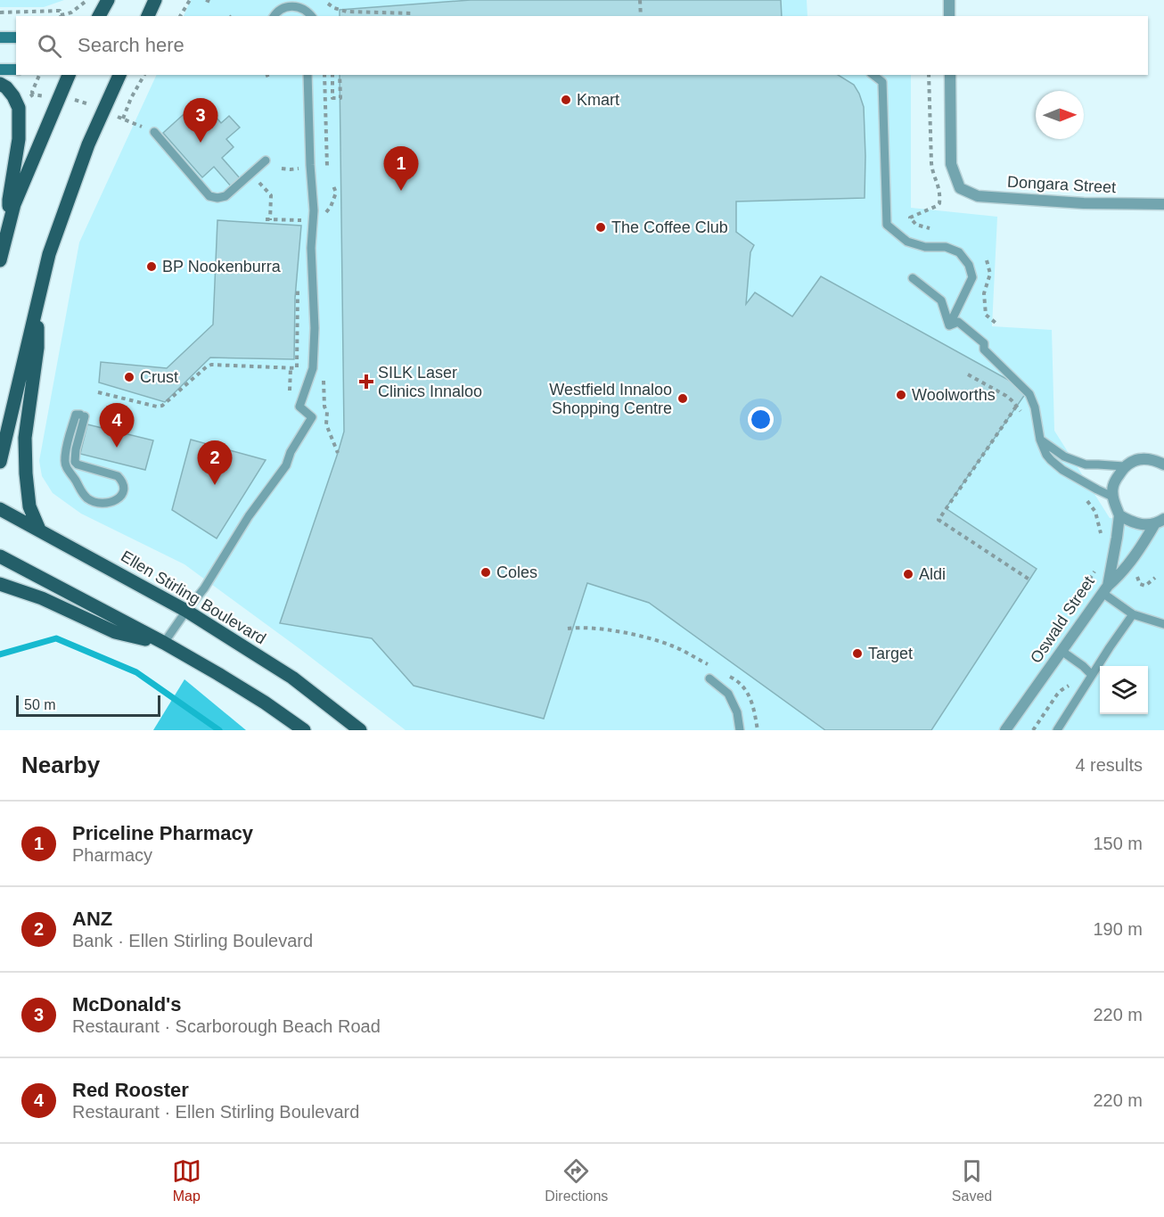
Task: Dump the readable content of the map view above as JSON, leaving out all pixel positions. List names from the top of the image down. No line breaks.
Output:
{"streets":{"main road":["Ellen Stirling Boulevard"],"street":["Dongara Street","Oswald Street"]},"places":{"other":["Kmart","The Coffee Club","BP Nookenburra","Crust","Woolworths","Westfield Innaloo Shopping Centre","Coles","Aldi","Target"],"health":["SILK Laser Clinics Innaloo"]},"scale_bar":"50 m","north":"right","page":{"search":"Search here","pins":["3","1","4","2"],"scale":"50 m","heading":["Nearby","4 results"],"list":[{"mark":"1","name":"Priceline Pharmacy","note":"Pharmacy","value":"150 m"},{"mark":"2","name":"ANZ","note":"Bank · Ellen Stirling Boulevard","value":"190 m"},{"mark":"3","name":"McDonald's","note":"Restaurant · Scarborough Beach Road","value":"220 m"},{"mark":"4","name":"Red Rooster","note":"Restaurant · Ellen Stirling Boulevard","value":"220 m"}],"nav":["Map","Directions","Saved"]}}
